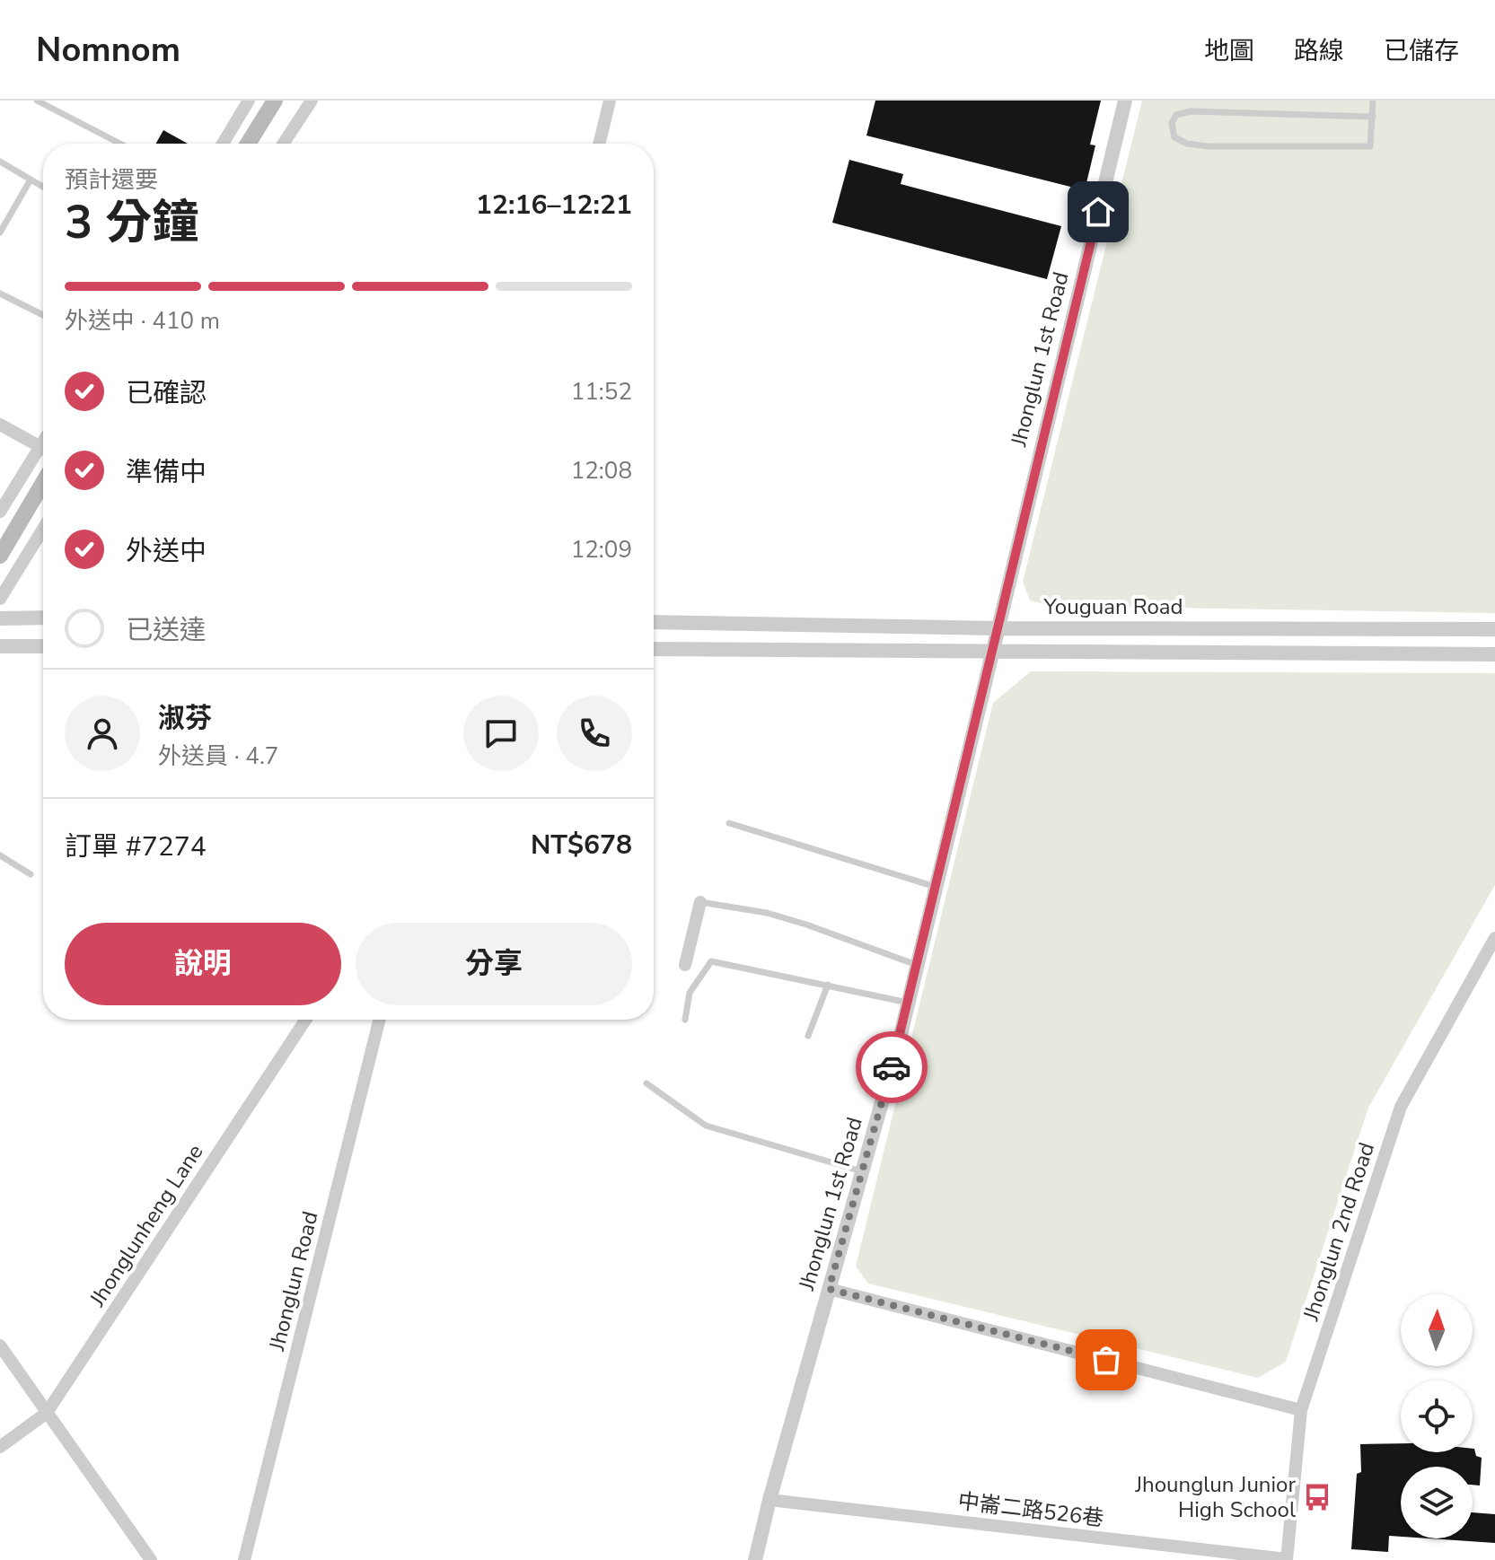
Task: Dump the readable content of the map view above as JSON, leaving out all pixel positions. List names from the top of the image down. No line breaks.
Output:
{"streets":{"street":["Jhonglun 1st Road","Youguan Road","Jhonglunheng Lane","Jhonglun 2nd Road","Jhonglun Road","中崙二路526巷"]},"crossings":[["Jhonglun 1st Road","Youguan Road"],["Jhonglun 1st Road","中崙二路526巷"],["Jhonglun 2nd Road","中崙二路526巷"]],"places":{"bus stop":["Jhounglun Junior High School"]},"north":"top","page":{"header":"Nomnom","nav":["地圖","路線","已儲存"],"heading":["3 分鐘","預計還要","12:16–12:21"],"panel":["淑芬","外送員 · 4.7","訂單 #7274","NT$678"],"bar":"外送中 · 410 m","list":[["已確認","11:52"],["準備中","12:08"],["外送中","12:09"],"已送達"],"buttons":["說明","分享"]}}
